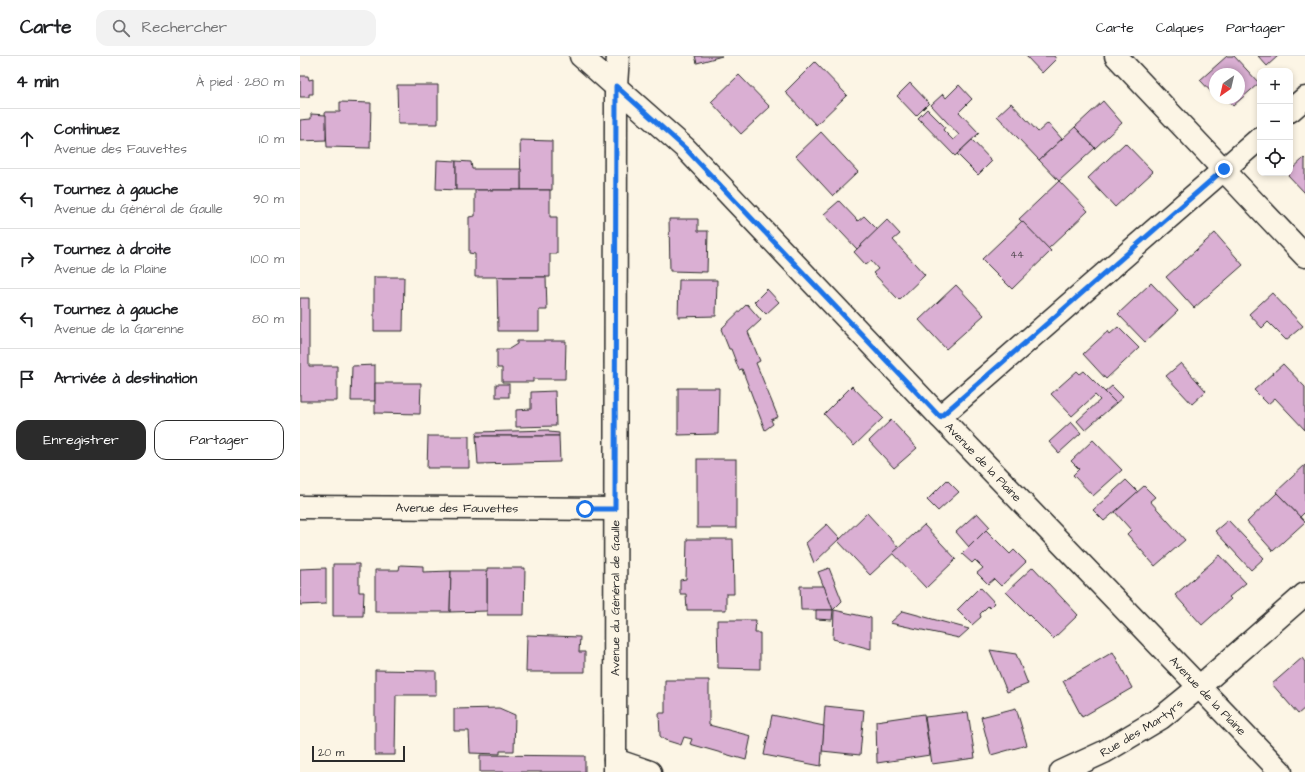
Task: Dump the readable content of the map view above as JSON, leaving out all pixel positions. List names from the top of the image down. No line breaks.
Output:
{"streets":{"street":["Avenue de la Plaine","Avenue des Fauvettes","Avenue du Général de Gaulle","Rue des Martyrs"]},"crossings":[["Avenue de la Plaine","Avenue du Général de Gaulle"],["Avenue de la Plaine","Rue des Martyrs"],["Avenue des Fauvettes","Avenue du Général de Gaulle"]],"house_numbers":["44"],"scale_bar":"20 m","north":"bottom left","page":{"header":"Carte","search":"Rechercher","nav":["Carte","Calques","Partager"],"heading":["4 min","À pied · 280 m"],"map_buttons":["+","−"],"list":[["Continuez","Avenue des Fauvettes","10 m"],["Tournez à gauche","Avenue du Général de Gaulle","90 m"],["Tournez à droite","Avenue de la Plaine","100 m"],["Tournez à gauche","Avenue de la Garenne","80 m"],"Arrivée à destination"],"buttons":["Enregistrer","Partager"],"scale":"20 m"}}
